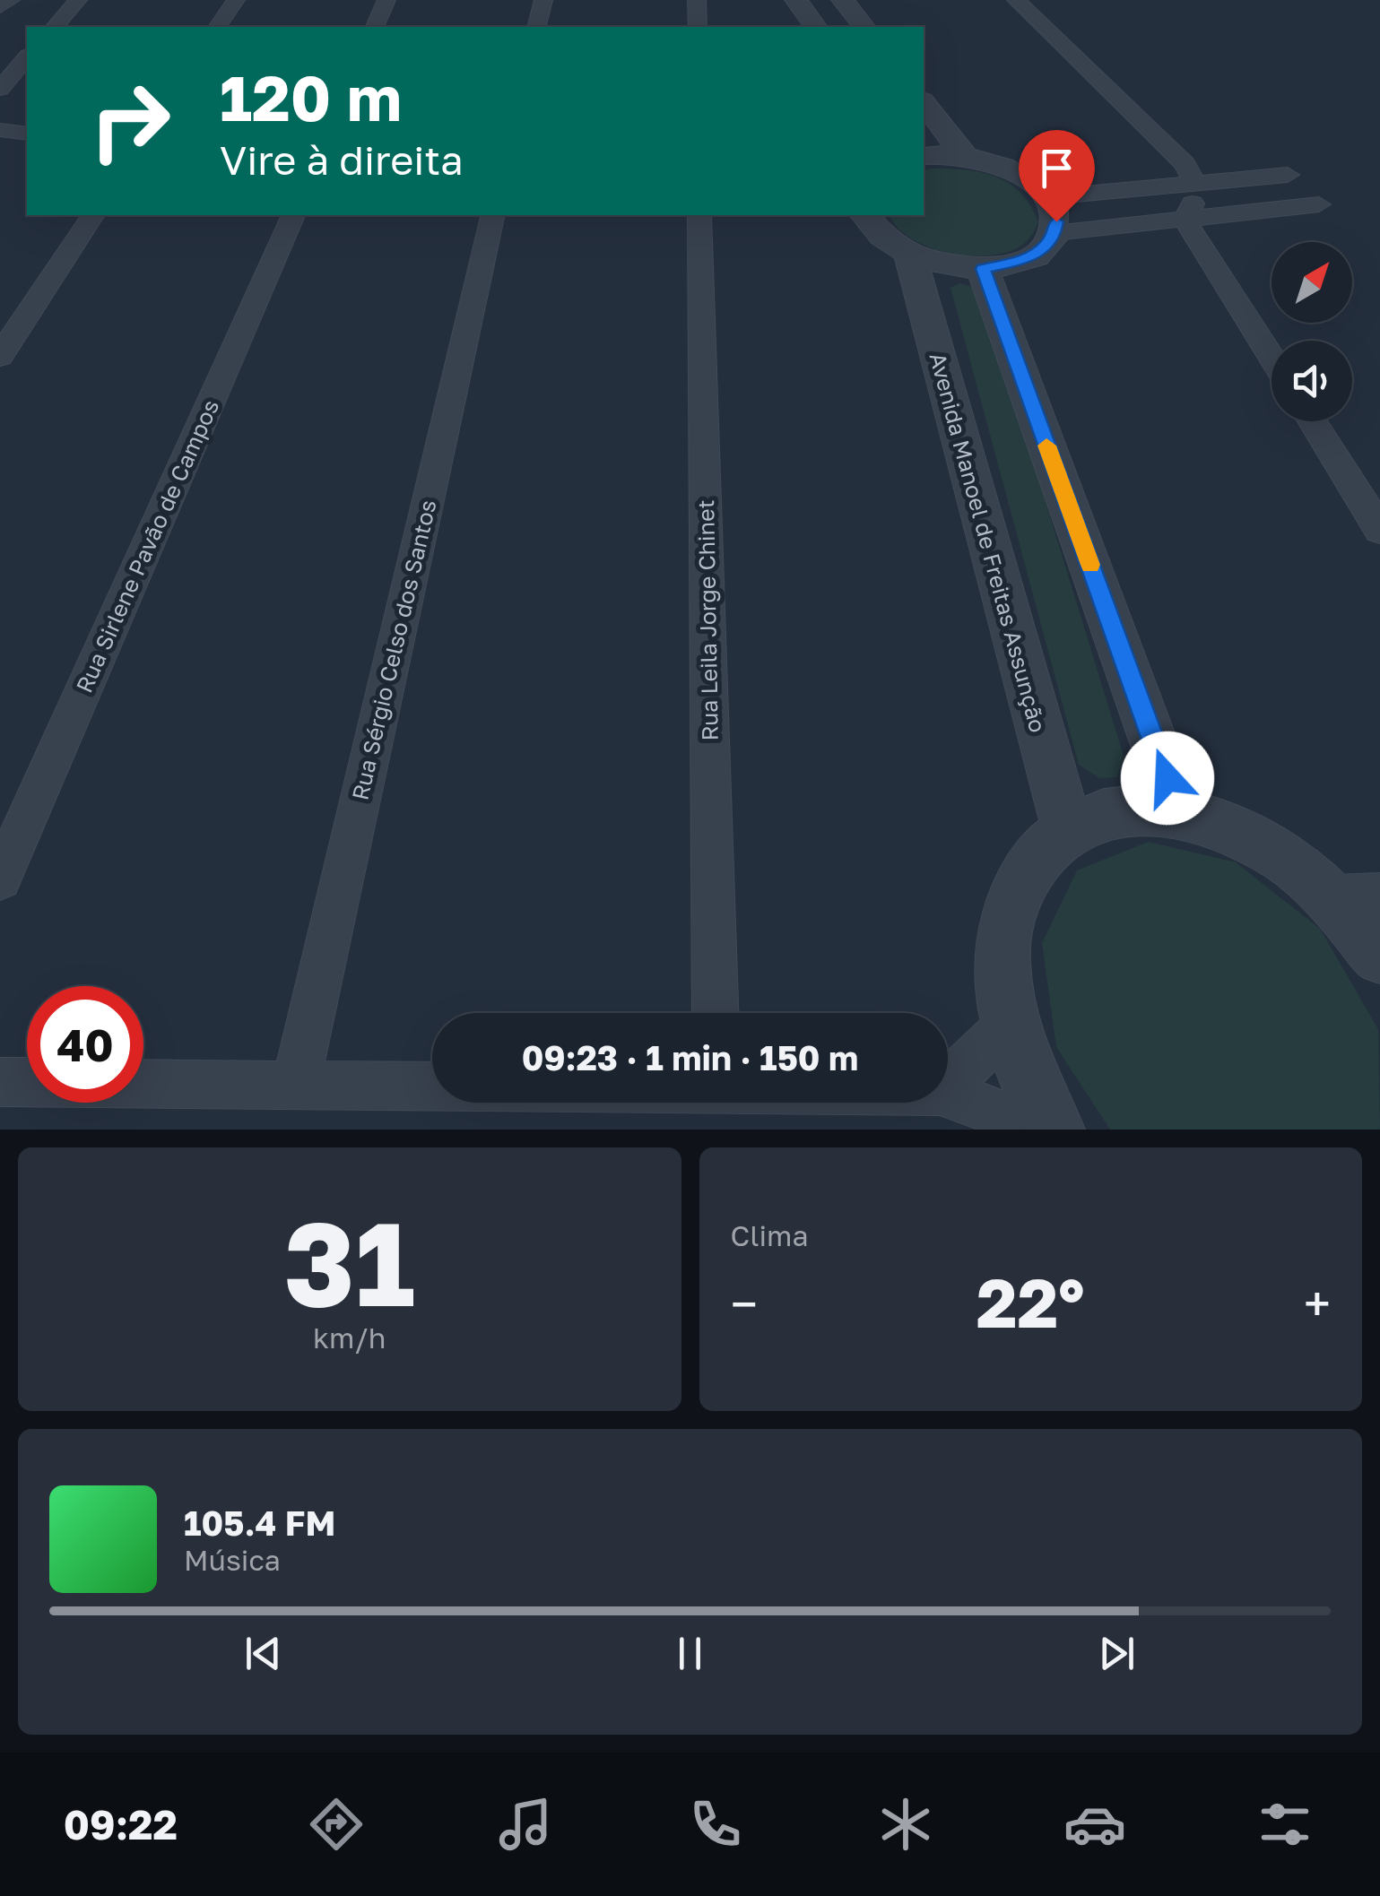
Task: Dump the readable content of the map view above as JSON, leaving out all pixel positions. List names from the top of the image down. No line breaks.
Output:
{"streets":{"street":["Avenida Manoel de Freitas Assunção","Rua Sirlene Pavão de Campos","Rua Leila Jorge Chinet","Rua Sérgio Celso dos Santos"]},"north":"top right","page":{"turn":["120 m","Vire à direita"],"limit":"40","trip":"09:23 · 1 min · 150 m","tile":[["31","km/h"],"Clima"],"heat":["−","22°","+"],"song":["105.4 FM","Música"],"tabs":"09:22"}}
